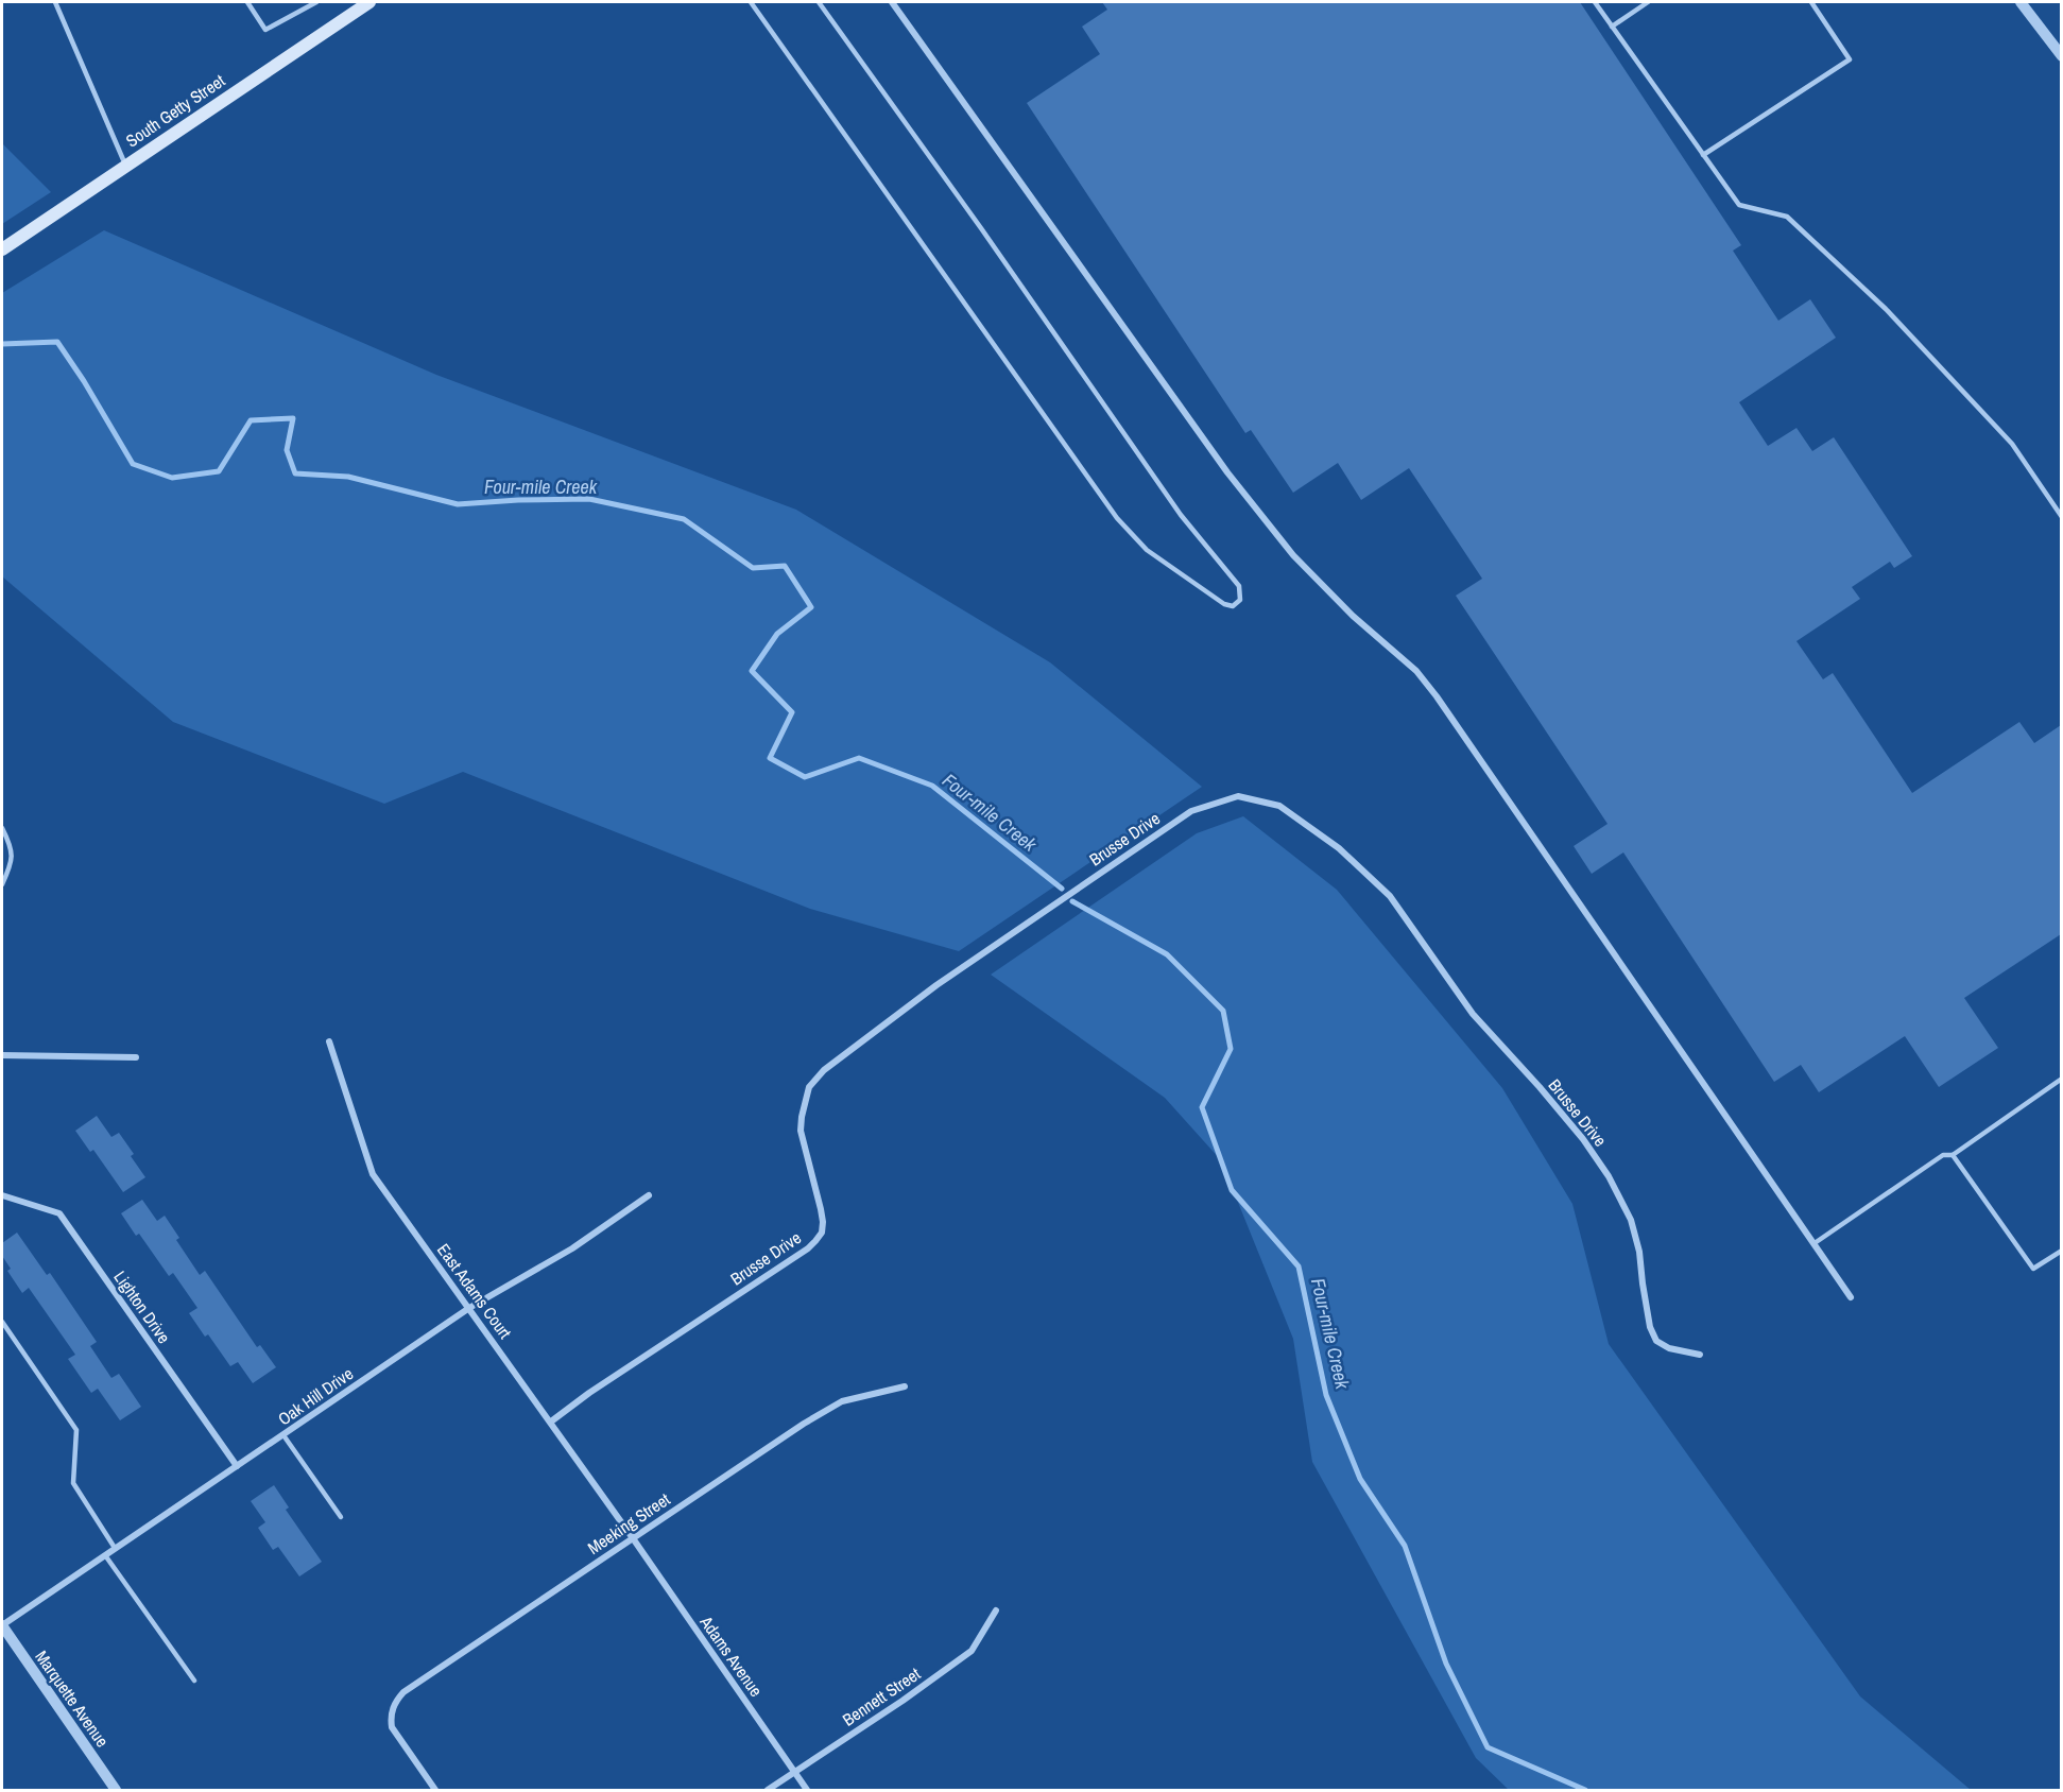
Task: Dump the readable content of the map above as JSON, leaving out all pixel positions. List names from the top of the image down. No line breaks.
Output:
{"streets":{"main road":["South Getty Street"],"street":["Brusse Drive","East Adams Court","Lighton Drive","Oak Hill Drive","Meeking Street","Adams Avenue","Bennett Street","Marquette Avenue"]},"crossings":[["Brusse Drive","East Adams Court"],["East Adams Court","Oak Hill Drive"],["East Adams Court","Meeking Street"],["East Adams Court","Adams Avenue"],["Lighton Drive","Oak Hill Drive"],["Oak Hill Drive","Marquette Avenue"],["Meeking Street","Adams Avenue"],["Adams Avenue","Bennett Street"]],"water":["Four-mile Creek"]}
